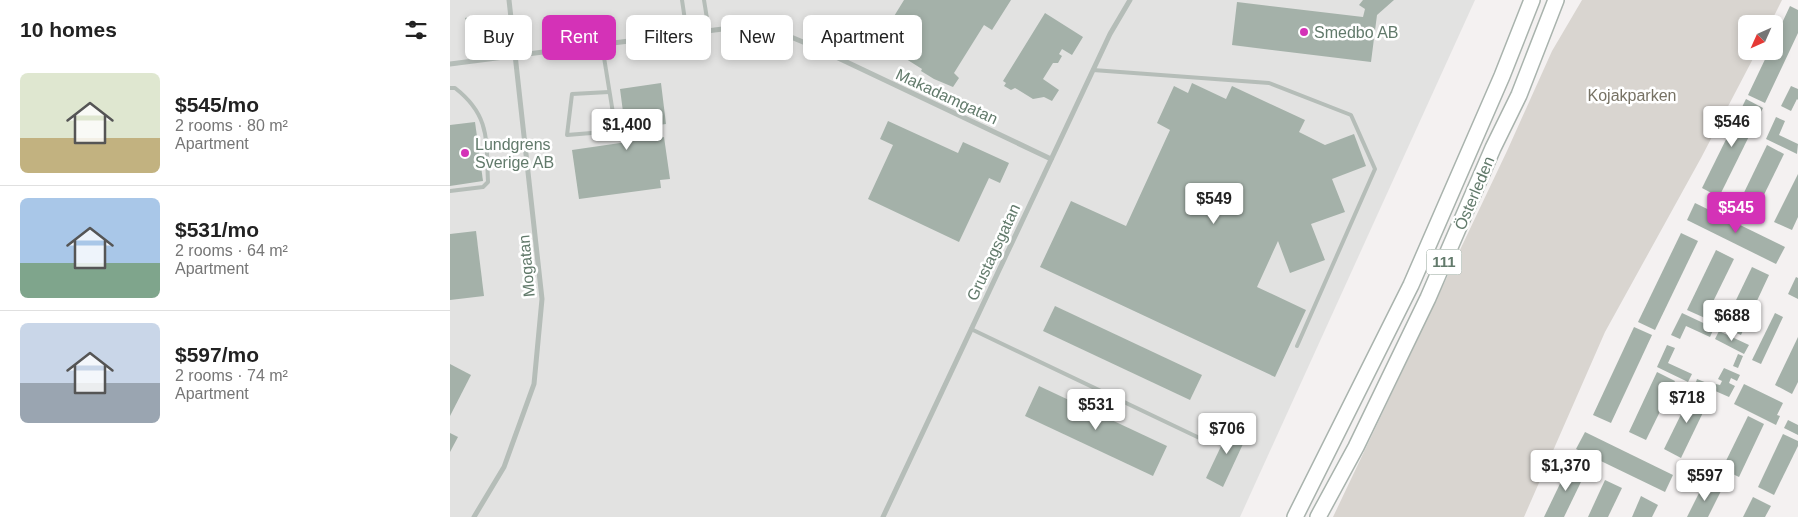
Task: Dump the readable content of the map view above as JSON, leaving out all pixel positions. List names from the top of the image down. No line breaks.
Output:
{"streets":{"main road":["Österleden","111"],"street":["Makadamgatan","Grustagsgatan","Mogatan"]},"crossings":[["Makadamgatan","Grustagsgatan"]],"parks":["Kojakparken"],"places":["Smedbo AB","Lundgrens Sverige AB"],"north":"bottom left","page":{"heading":"10 homes","chip":["Buy","Rent","Filters","New","Apartment"],"list":[{"name":"$545/mo","note":"2 rooms · 80 m² · Apartment"},{"name":"$531/mo","note":"2 rooms · 64 m² · Apartment"},{"name":"$597/mo","note":"2 rooms · 74 m² · Apartment"}],"price":["$546","$1,400","$549","$545","$688","$718","$531","$706","$1,370","$597"]}}
